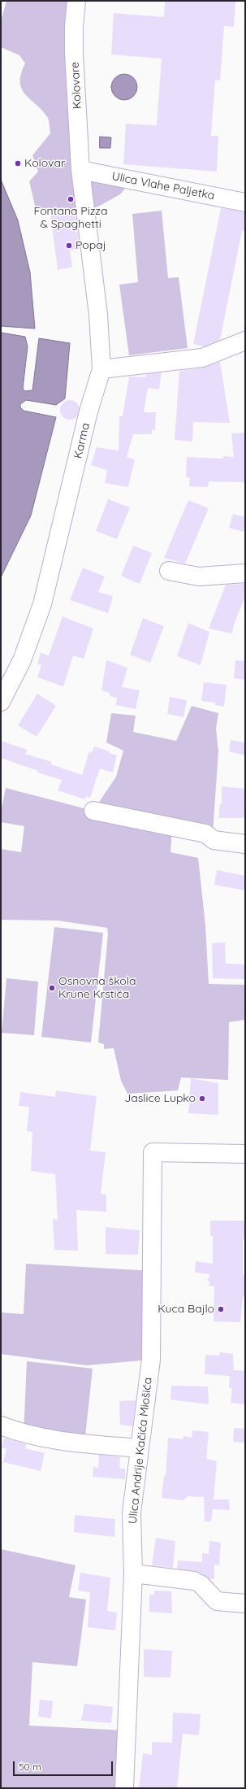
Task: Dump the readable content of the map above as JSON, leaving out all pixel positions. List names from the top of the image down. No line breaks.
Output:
{"streets":{"street":["Kolovare","Ulica Vlahe Paljetka","Karma","Ulica Andrije Kačića Miošića"]},"crossings":[["Kolovare","Ulica Vlahe Paljetka"],["Kolovare","Karma"],["Ulica Vlahe Paljetka","Karma"]],"places":["Kolovar","Fontana Pizza & Spaghetti","Popaj","Osnovna škola Krune Krstića","Jaslice Lupko","Kuca Bajlo"],"scale_bar":"50 m"}
